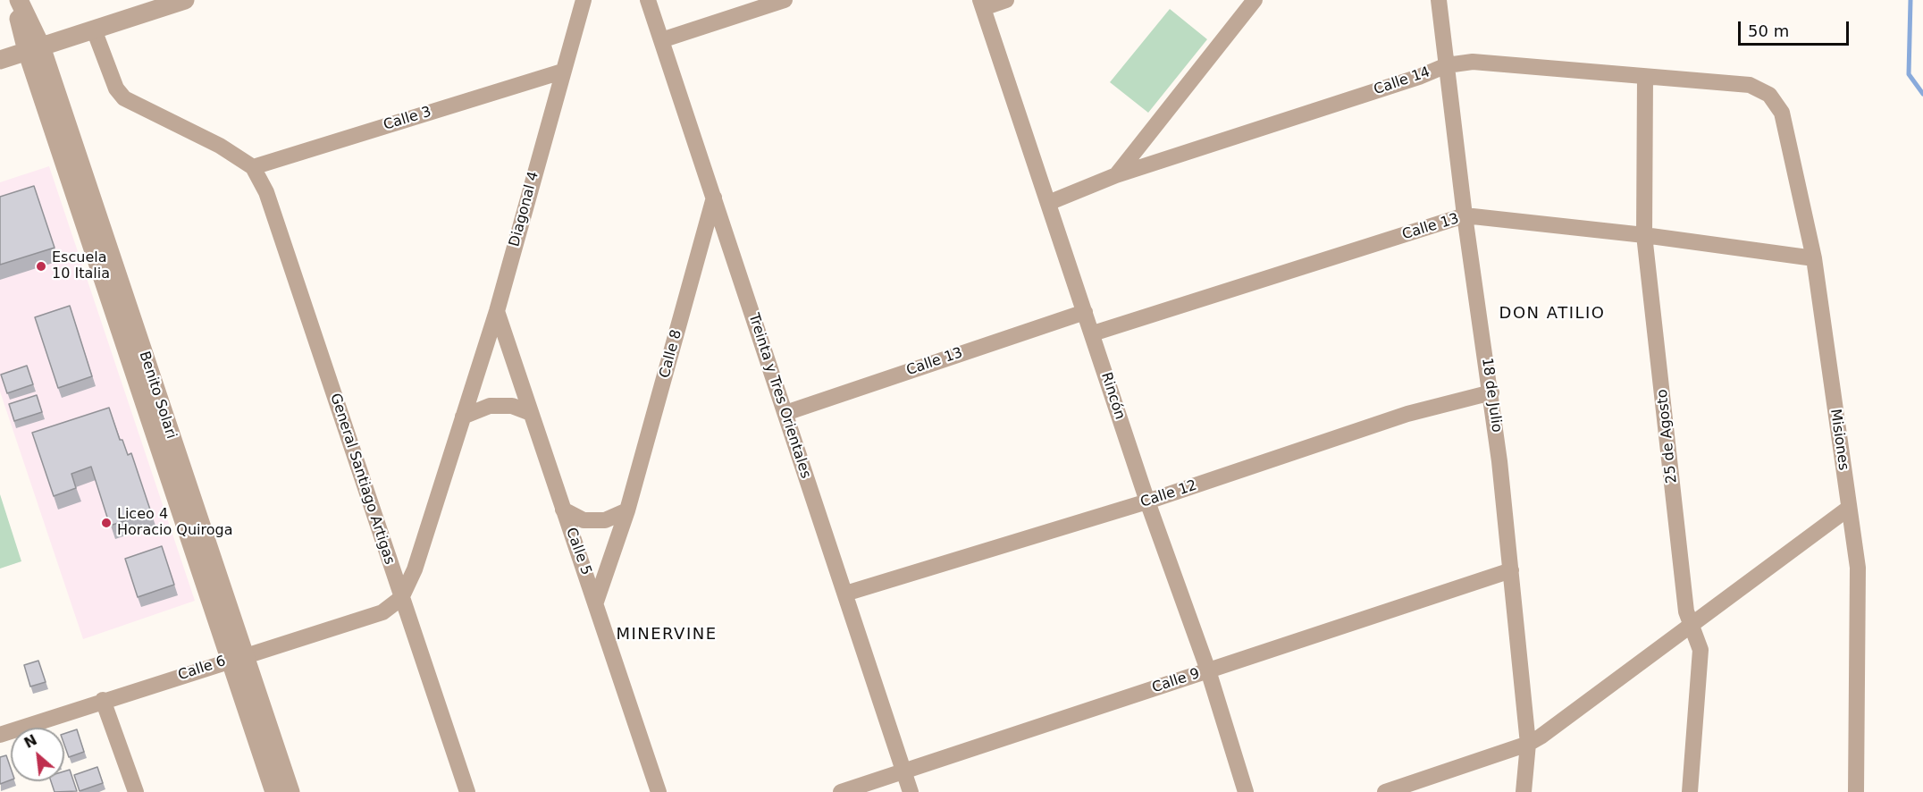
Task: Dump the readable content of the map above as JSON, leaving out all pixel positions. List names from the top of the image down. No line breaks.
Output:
{"streets":{"street":["Calle 14","Calle 3","Diagonal 4","Calle 13","Calle 8","Benito Solari","18 de Julio","Treinta y Tres Orientales","Rincón","25 de Agosto","Misiones","General Santiago Artigas","Calle 12","Calle 5","Calle 6","Calle 9"]},"crossings":[["Calle 14","18 de Julio"],["Calle 14","Rincón"],["Calle 14","25 de Agosto"],["Calle 14","Misiones"],["Calle 3","Diagonal 4"],["Calle 3","General Santiago Artigas"],["Diagonal 4","General Santiago Artigas"],["Diagonal 4","Calle 5"],["Diagonal 4","Calle 6"],["Calle 13","18 de Julio"],["Calle 13","Treinta y Tres Orientales"],["Calle 13","Rincón"],["Calle 13","25 de Agosto"],["Calle 13","Misiones"],["Calle 8","Treinta y Tres Orientales"],["Calle 8","Calle 5"],["Benito Solari","Calle 6"],["18 de Julio","Calle 12"],["18 de Julio","Calle 9"],["Treinta y Tres Orientales","Calle 12"],["Treinta y Tres Orientales","Calle 9"],["Rincón","Calle 12"],["Rincón","Calle 9"],["General Santiago Artigas","Calle 6"]],"districts":["DON ATILIO","MINERVINE"],"places":["Escuela 10 Italia","Liceo 4 Horacio Quiroga"],"scale_bar":"50 m","north":"top left"}
